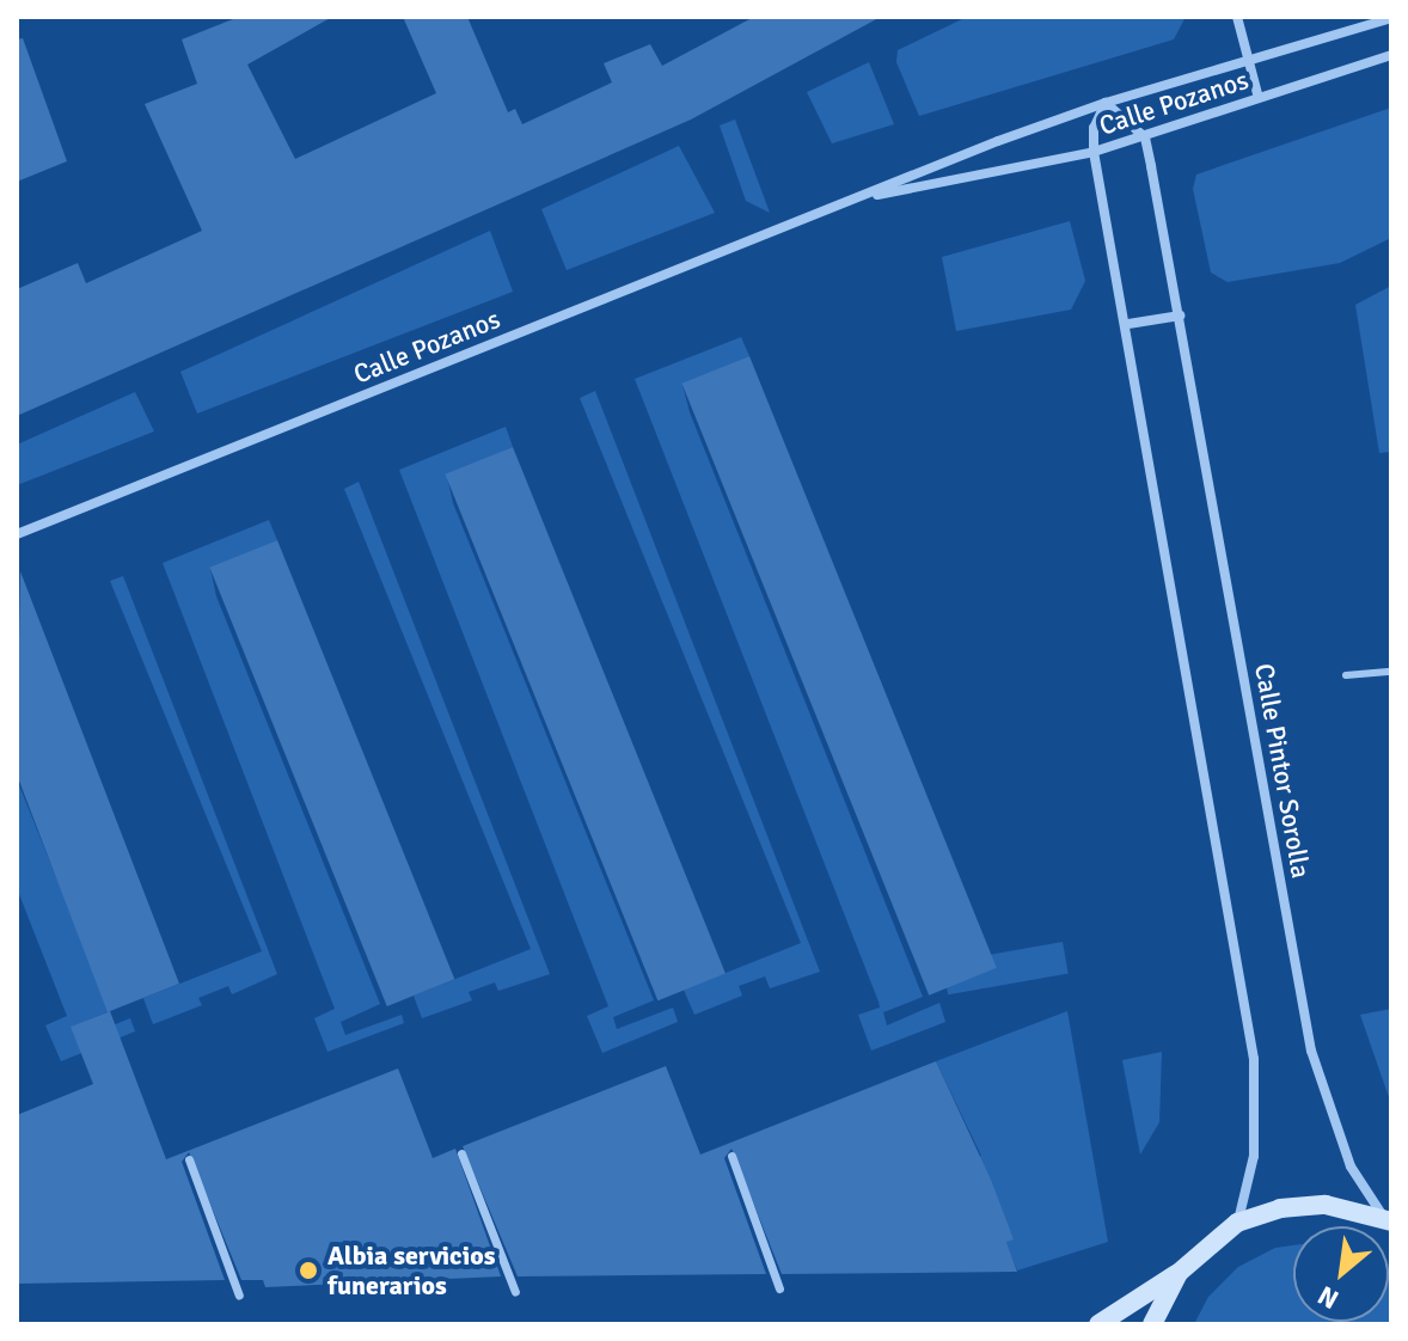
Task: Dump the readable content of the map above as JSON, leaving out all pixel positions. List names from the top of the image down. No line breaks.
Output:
{"streets":{"street":["Calle Pozanos","Calle Pintor Sorolla"]},"crossings":[["Calle Pozanos","Calle Pintor Sorolla"]],"places":["Albia servicios funerarios"],"north":"bottom left"}
